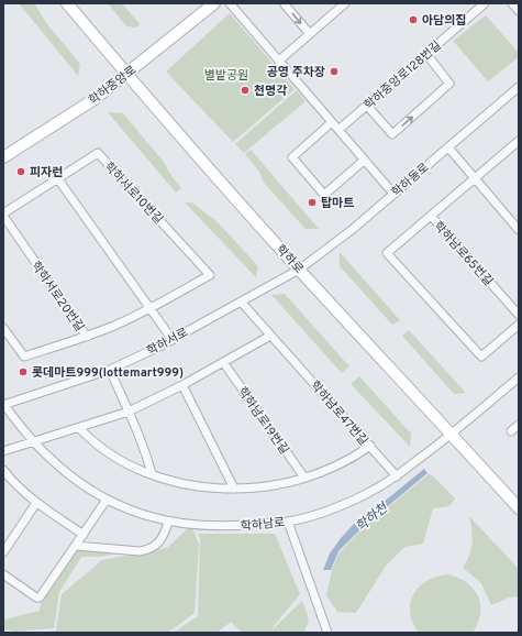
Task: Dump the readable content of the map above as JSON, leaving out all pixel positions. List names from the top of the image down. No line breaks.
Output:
{"streets":{"street":["학하중앙로128번길","학하중앙로","학하동로","학하서로10번길","학하남로65번길","학하로","학하서로20번길","학하서로","학하남로47번길","학하남로19번길","학하남로"]},"crossings":[["학하중앙로","학하로"],["학하동로","학하로"],["학하동로","학하서로"],["학하서로10번길","학하서로20번길"],["학하로","학하서로"],["학하로","학하남로"],["학하서로","학하남로47번길"],["학하서로","학하남로"],["학하남로47번길","학하남로19번길"]],"water":["학하천"],"parks":["별밭공원"],"places":["아담의집","공영 주차장","천명각","피자런","탑마트","롯데마트999(lottemart999)"]}
